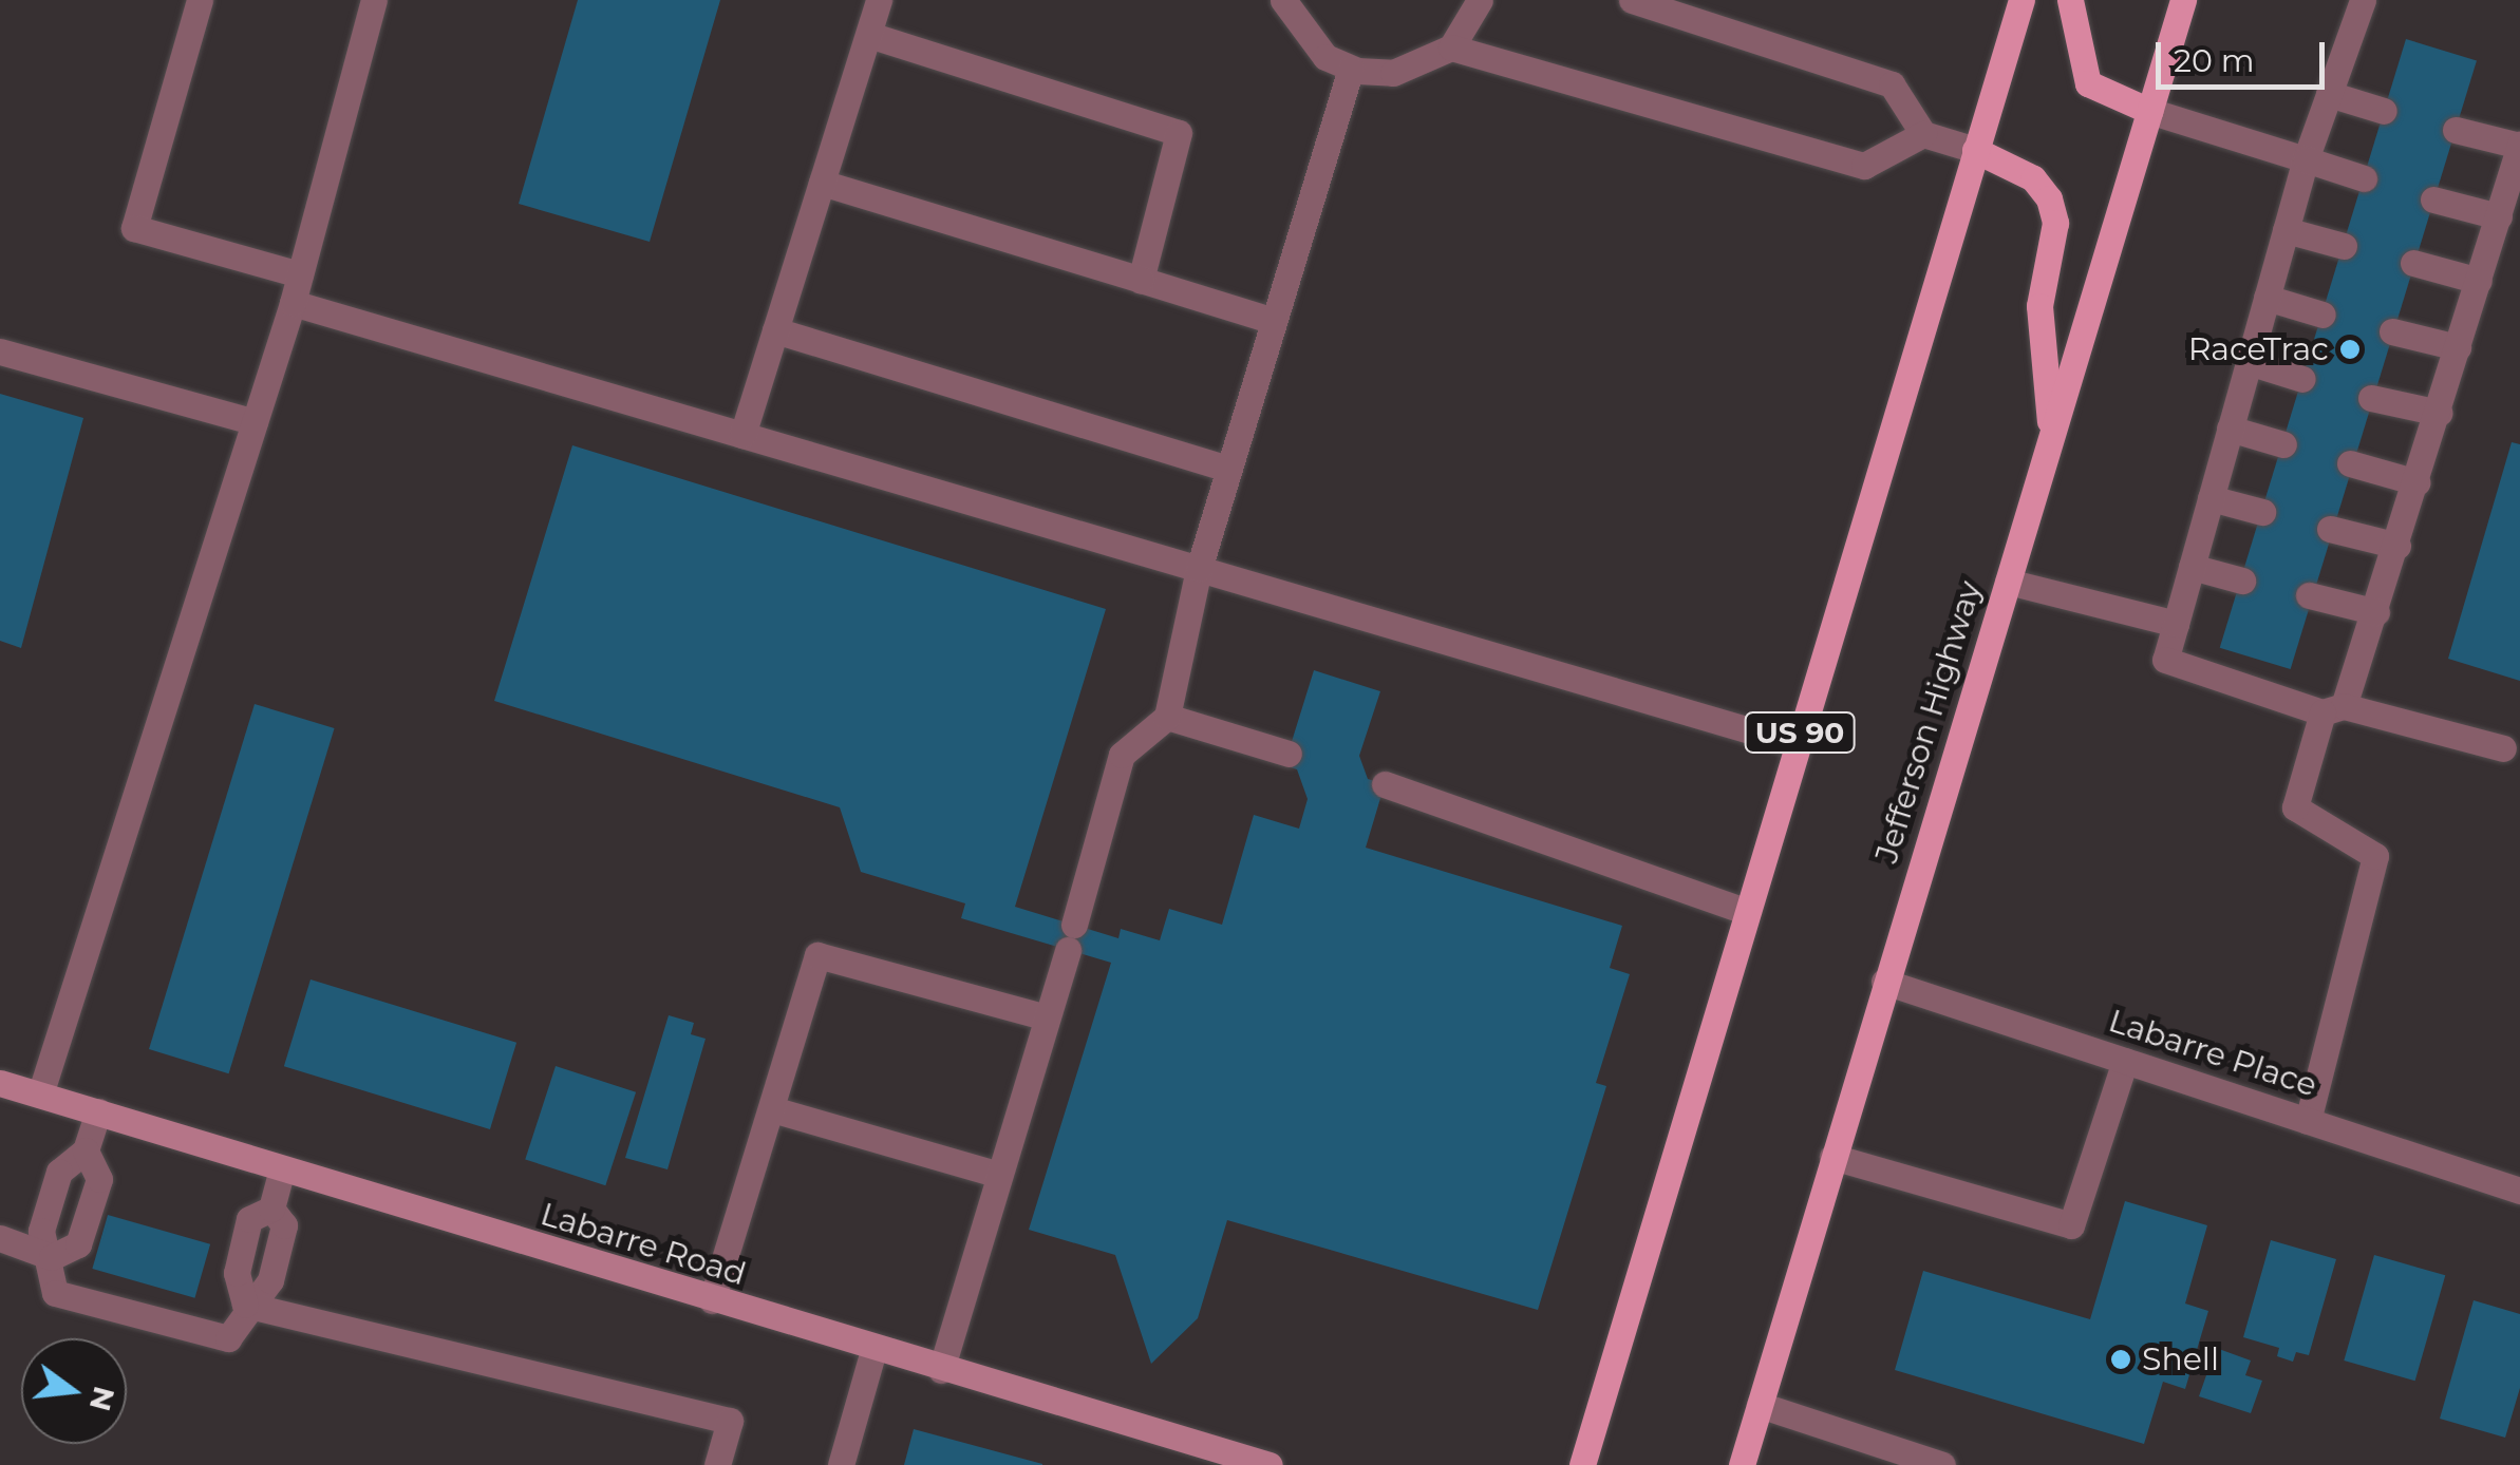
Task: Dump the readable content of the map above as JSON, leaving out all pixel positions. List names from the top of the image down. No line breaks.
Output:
{"streets":{"main road":["Jefferson Highway","US 90"],"street":["Labarre Place","Labarre Road"]},"crossings":[["Jefferson Highway","Labarre Place"]],"places":["RaceTrac","Shell"],"scale_bar":"20 m","north":"right"}
